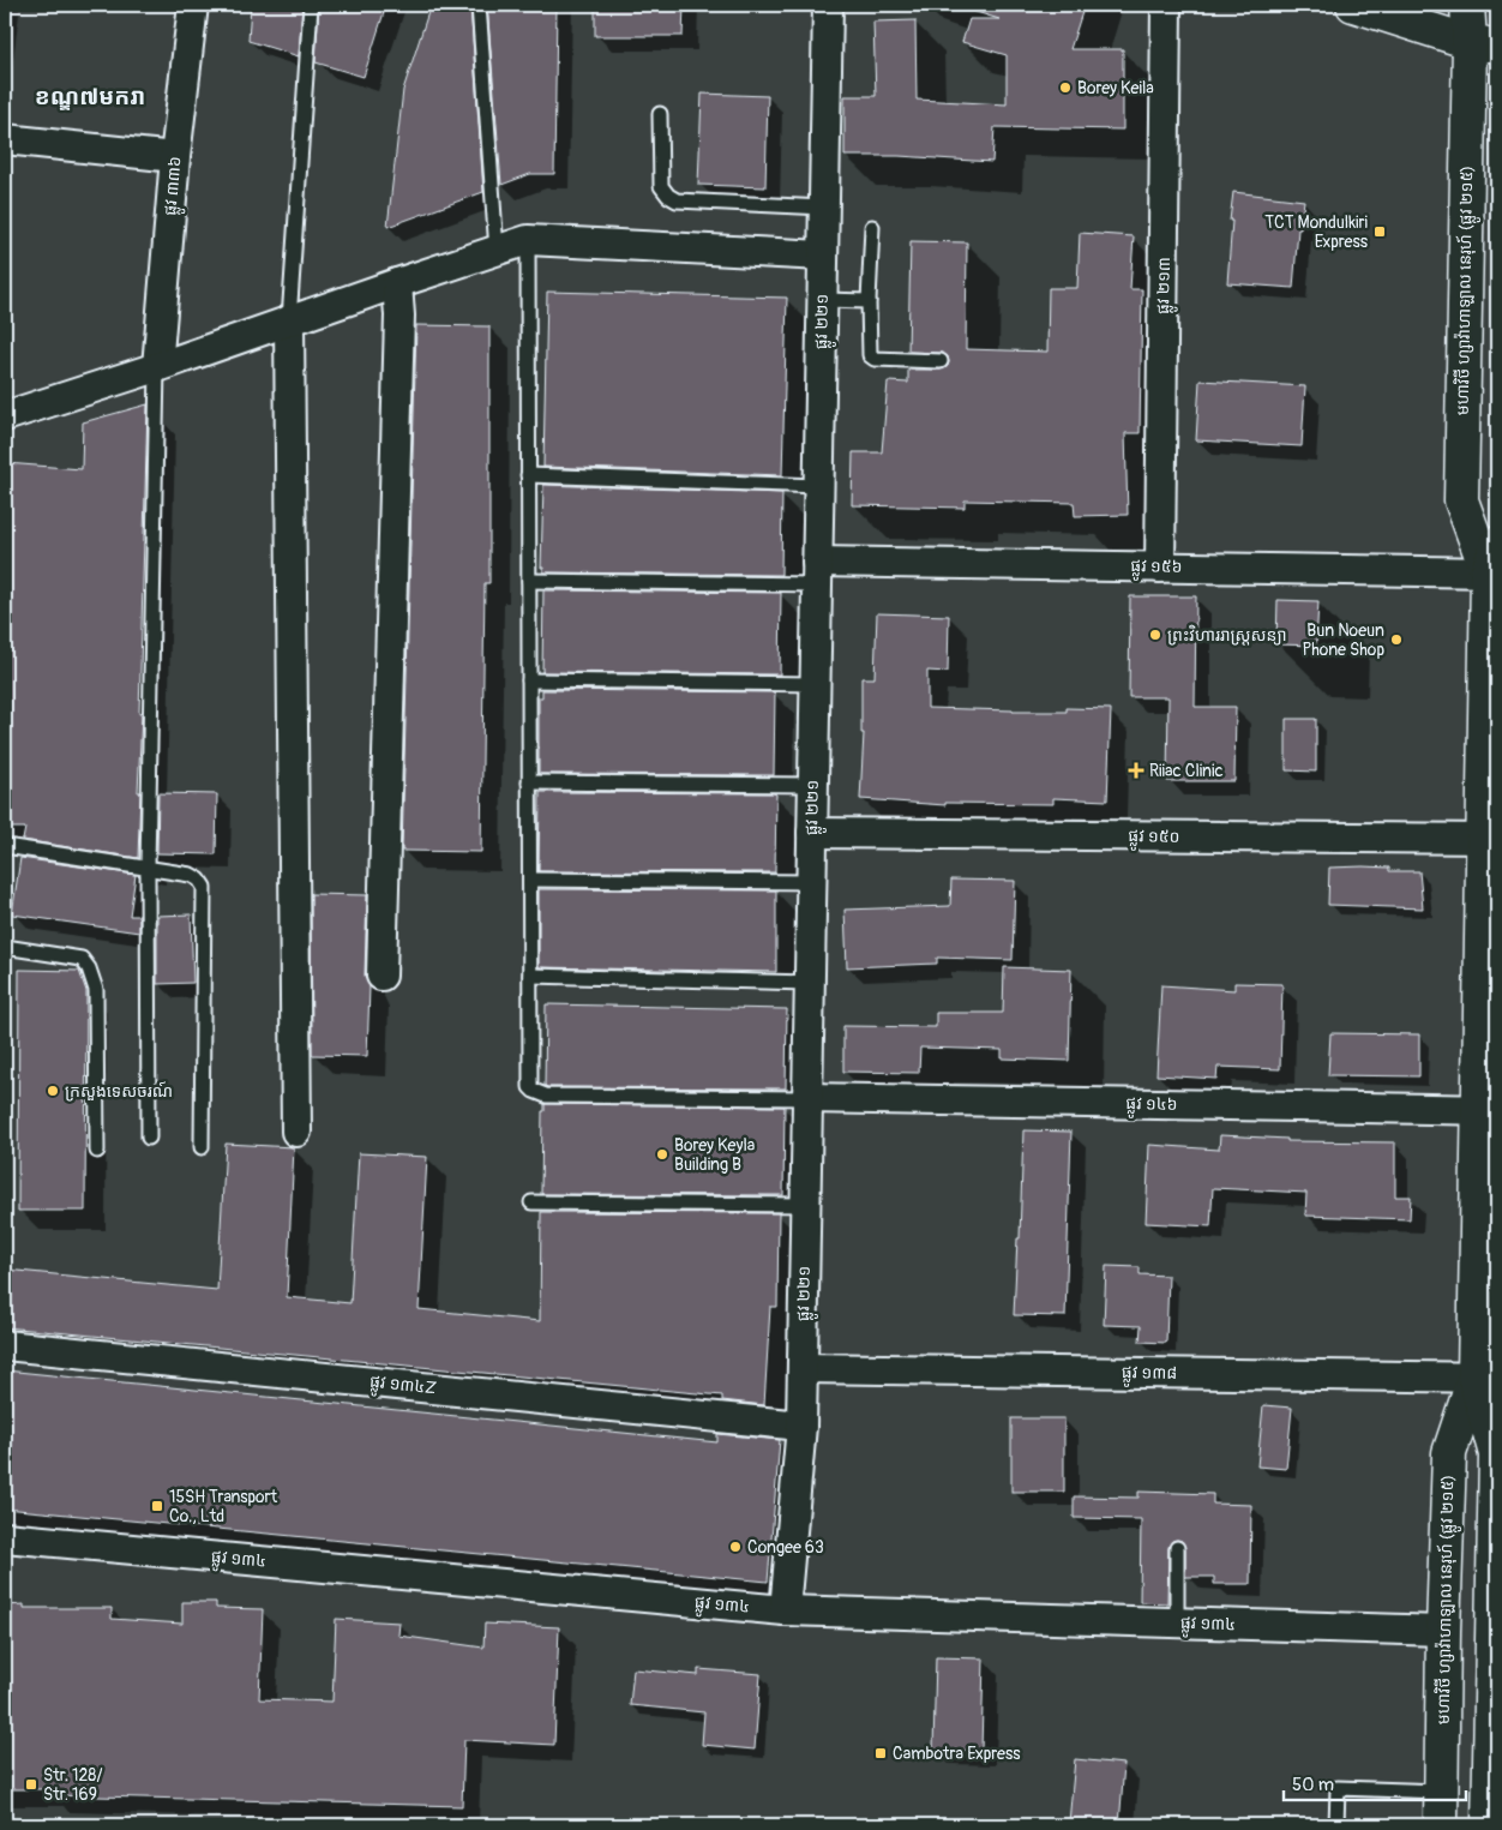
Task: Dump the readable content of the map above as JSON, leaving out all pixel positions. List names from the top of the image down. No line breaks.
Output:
{"streets":{"main road":["មហាវិថី ហ្សាវ៉ាហាឡាល នេរុហ៍ (ផ្លូវ ២១៥)"],"street":["ផ្លូវ ៣៣៦","ផ្លូវ ២១៣","ផ្លូវ ២២១","ផ្លូវ ១៥៦","ផ្លូវ ១៥០","ផ្លូវ ១៤៦","ផ្លូវ ១៣៨","ផ្លូវ ១៣៤Z","ផ្លូវ ១៣៤"]},"crossings":[["ផ្លូវ ២១៣","ផ្លូវ ១៥៦"],["មហាវិថី ហ្សាវ៉ាហាឡាល នេរុហ៍ (ផ្លូវ ២១៥)","ផ្លូវ ១៥៦"],["មហាវិថី ហ្សាវ៉ាហាឡាល នេរុហ៍ (ផ្លូវ ២១៥)","ផ្លូវ ១៥០"],["មហាវិថី ហ្សាវ៉ាហាឡាល នេរុហ៍ (ផ្លូវ ២១៥)","ផ្លូវ ១៤៦"],["មហាវិថី ហ្សាវ៉ាហាឡាល នេរុហ៍ (ផ្លូវ ២១៥)","ផ្លូវ ១៣៨"],["មហាវិថី ហ្សាវ៉ាហាឡាល នេរុហ៍ (ផ្លូវ ២១៥)","ផ្លូវ ១៣៤"],["ផ្លូវ ២២១","ផ្លូវ ១៥៦"],["ផ្លូវ ២២១","ផ្លូវ ១៥០"],["ផ្លូវ ២២១","ផ្លូវ ១៤៦"],["ផ្លូវ ២២១","ផ្លូវ ១៣៨"],["ផ្លូវ ២២១","ផ្លូវ ១៣៤Z"],["ផ្លូវ ២២១","ផ្លូវ ១៣៤"]],"districts":["ខណ្ឌ៧មករា"],"places":{"other":["Borey Keila","ព្រះវិហាររាស្ត្រសន្យា","Bun Noeun Phone Shop","ក្រសួងទេសចរណ៍","Borey Keyla Building B","Congee 63"],"transit":["TCT Mondulkiri Express","15SH Transport Co., Ltd","Cambotra Express","Str. 128/ Str. 169"],"health":["Riiac Clinic"]},"scale_bar":"50 m"}
